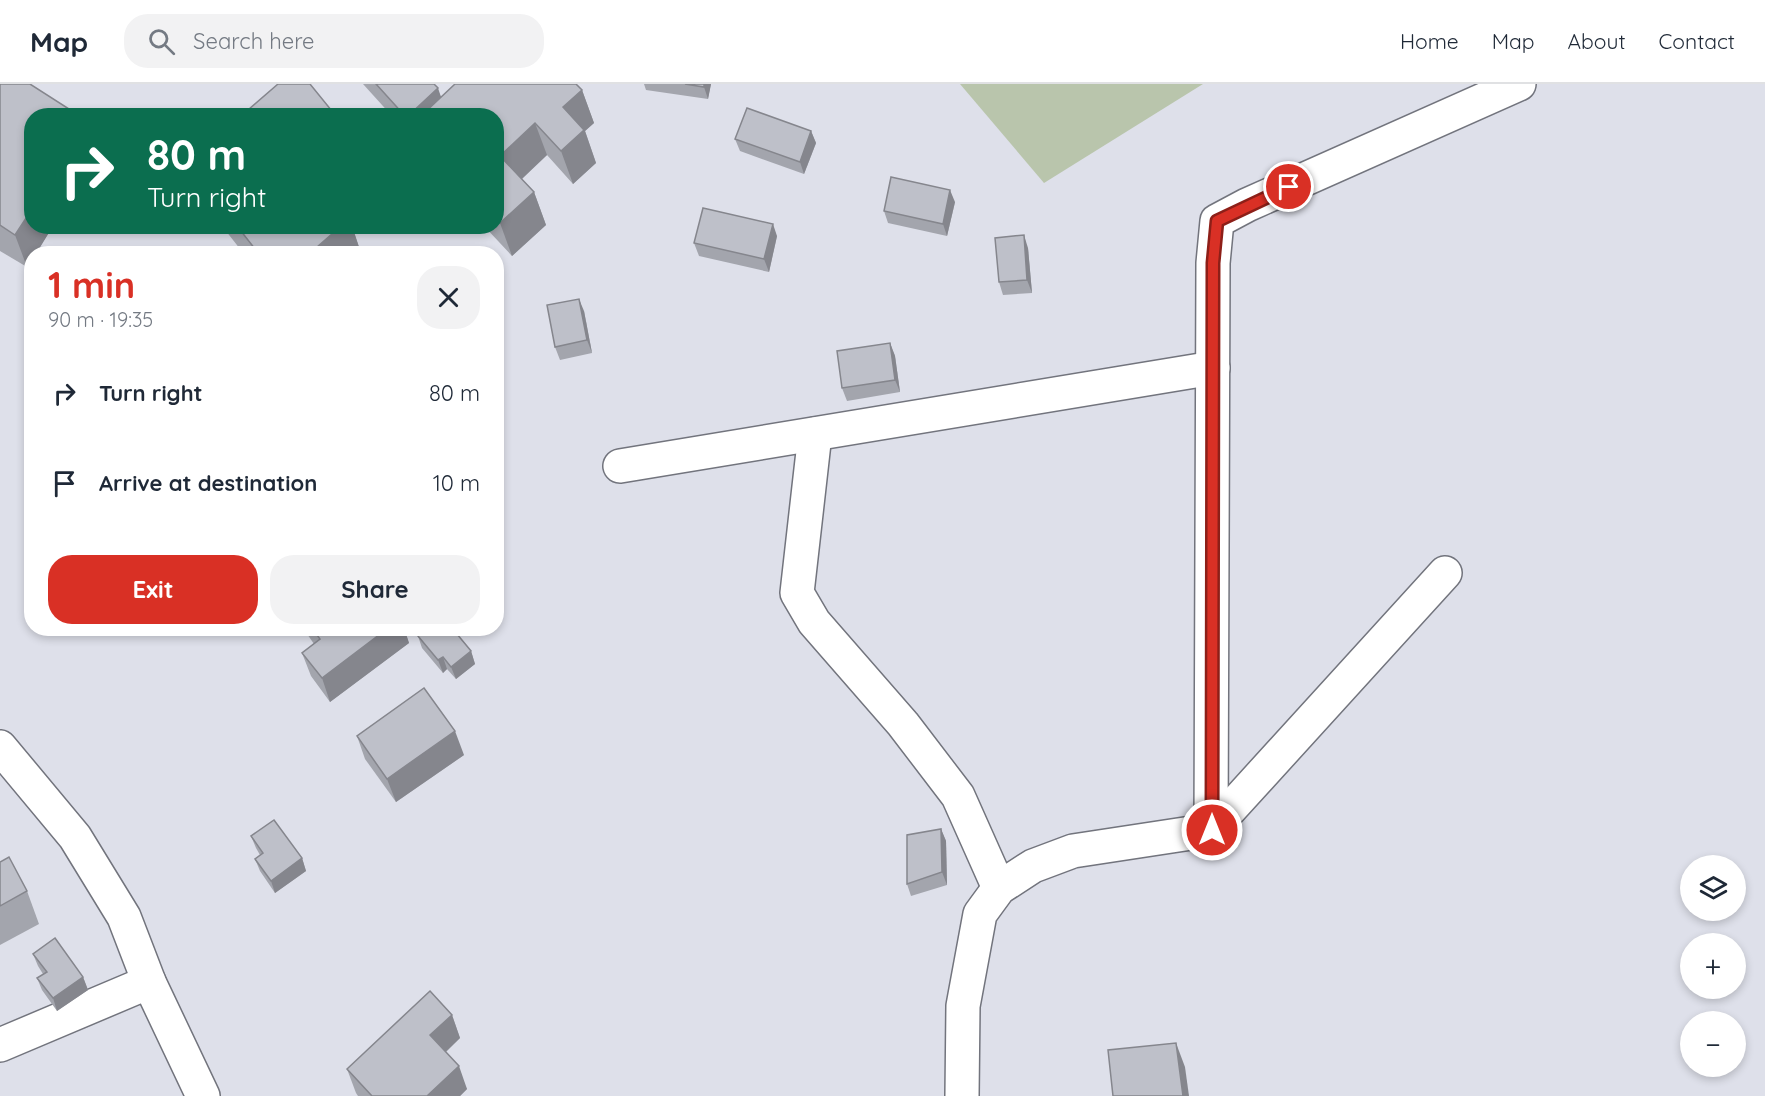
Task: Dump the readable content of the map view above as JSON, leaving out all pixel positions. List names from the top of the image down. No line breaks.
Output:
{"page":{"header":"Map","search":"Search here","nav":["Home","Map","About","Contact"],"turn":["80 m","Turn right"],"heading":["1 min","90 m · 19:35"],"list":[{"name":"Turn right","value":"80 m"},{"name":"Arrive at destination","value":"10 m"}],"buttons":["Exit","Share"],"map_buttons":["+","−"]}}
